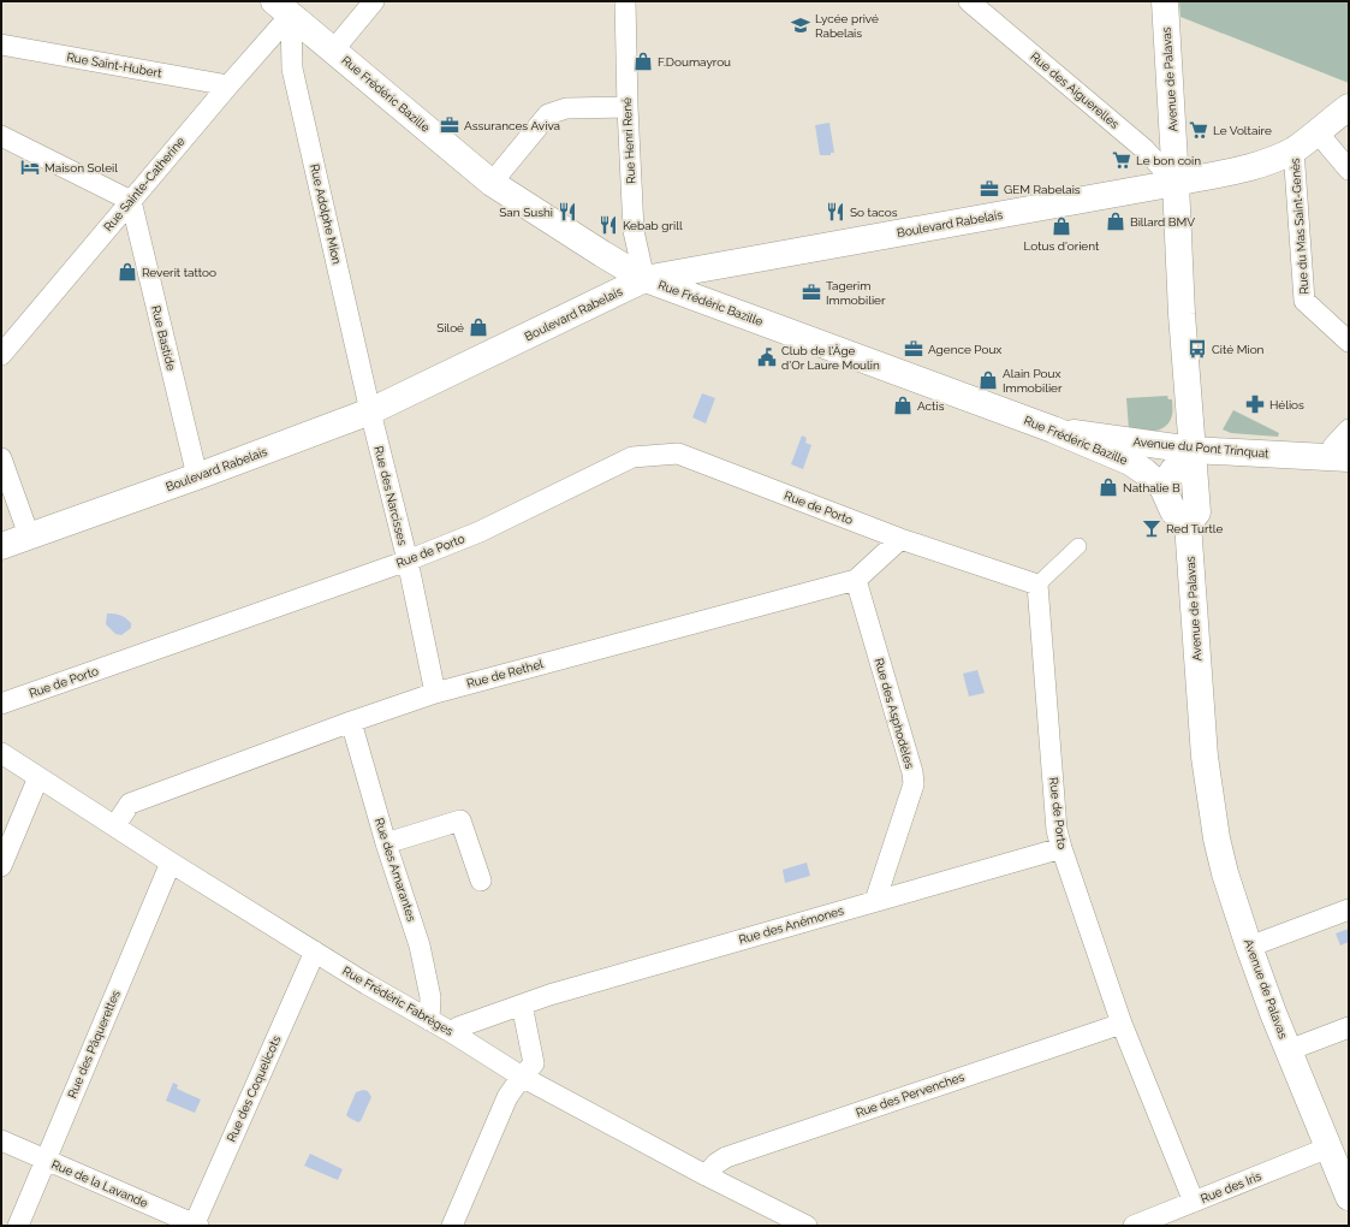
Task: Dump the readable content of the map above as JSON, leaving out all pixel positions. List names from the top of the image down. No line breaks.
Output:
{"streets":{"main road":["Avenue de Palavas","Rue Frédéric Bazille","Boulevard Rabelais","Avenue du Pont Trinquat"],"street":["Rue Saint-Hubert","Rue des Aiguerelles","Rue Henri René","Rue Sainte-Catherine","Rue Adolphe Mion","Rue du Mas Saint-Genès","Rue Bastide","Rue des Narcisses","Rue de Porto","Rue de Rethel","Rue des Asphodèles","Rue des Amarantes","Rue des Anémones","Rue Frédéric Fabrèges","Rue des Pâquerettes","Rue des Coquelicots","Rue des Pervenches","Rue de la Lavande","Rue des Iris"]},"crossings":[["Rue Saint-Hubert","Rue Sainte-Catherine"],["Avenue de Palavas","Rue des Aiguerelles"],["Avenue de Palavas","Rue Frédéric Bazille"],["Avenue de Palavas","Boulevard Rabelais"],["Avenue de Palavas","Avenue du Pont Trinquat"],["Avenue de Palavas","Rue des Iris"],["Rue des Aiguerelles","Boulevard Rabelais"],["Rue Frédéric Bazille","Rue Henri René"],["Rue Frédéric Bazille","Rue Sainte-Catherine"],["Rue Frédéric Bazille","Rue Adolphe Mion"],["Rue Frédéric Bazille","Boulevard Rabelais"],["Rue Frédéric Bazille","Avenue du Pont Trinquat"],["Rue Henri René","Boulevard Rabelais"],["Rue Sainte-Catherine","Rue Adolphe Mion"],["Rue Sainte-Catherine","Rue Bastide"],["Rue Adolphe Mion","Boulevard Rabelais"],["Rue Adolphe Mion","Rue des Narcisses"],["Boulevard Rabelais","Rue du Mas Saint-Genès"],["Boulevard Rabelais","Rue Bastide"],["Boulevard Rabelais","Rue des Narcisses"],["Rue des Narcisses","Rue de Porto"],["Rue des Narcisses","Rue de Rethel"],["Rue de Porto","Rue de Rethel"],["Rue de Porto","Rue des Anémones"],["Rue de Porto","Rue des Pervenches"],["Rue de Porto","Rue des Iris"],["Rue de Rethel","Rue des Asphodèles"],["Rue de Rethel","Rue des Amarantes"],["Rue de Rethel","Rue Frédéric Fabrèges"],["Rue des Asphodèles","Rue des Anémones"],["Rue des Amarantes","Rue Frédéric Fabrèges"],["Rue des Anémones","Rue Frédéric Fabrèges"],["Rue Frédéric Fabrèges","Rue des Pâquerettes"],["Rue Frédéric Fabrèges","Rue des Coquelicots"],["Rue Frédéric Fabrèges","Rue des Pervenches"],["Rue des Pâquerettes","Rue de la Lavande"],["Rue des Coquelicots","Rue de la Lavande"]],"places":{"school or university":["Lycée privé Rabelais"],"shop":["F.Doumayrou","Billard BMV","Lotus d'orient","Reverit tattoo","Siloé","Alain Poux Immobilier","Actis","Nathalie B"],"office":["Assurances Aviva","GEM Rabelais","Tagerim Immobilier","Agence Poux"],"supermarket":["Le Voltaire","Le bon coin"],"hotel":["Maison Soleil"],"restaurant":["San Sushi","So tacos","Kebab grill"],"bus stop":["Cité Mion"],"public building":["Club de l'Âge d'Or Laure Moulin"],"pharmacy":["Hélios"],"bar":["Red Turtle"]}}
